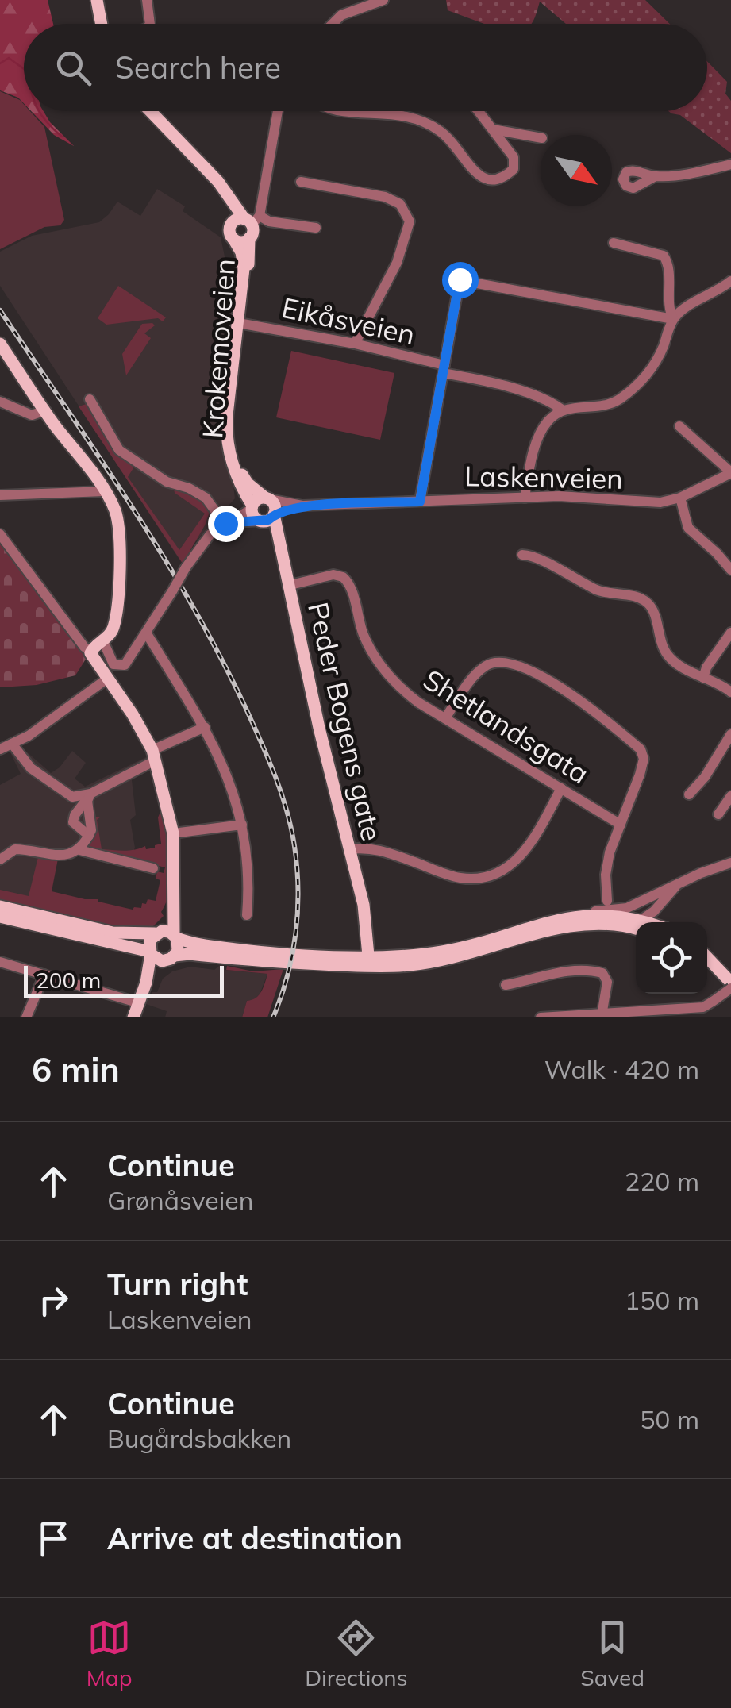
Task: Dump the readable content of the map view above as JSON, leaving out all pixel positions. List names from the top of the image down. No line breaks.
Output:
{"streets":{"main road":["Krokemoveien","Peder Bogens gate"],"street":["Eikåsveien","Laskenveien","Shetlandsgata"]},"crossings":[["Eikåsveien","Krokemoveien"],["Krokemoveien","Laskenveien"],["Krokemoveien","Peder Bogens gate"],["Laskenveien","Peder Bogens gate"],["Peder Bogens gate","Shetlandsgata"]],"scale_bar":"200 m","north":"bottom right","page":{"search":"Search here","scale":"200 m","heading":["6 min","Walk · 420 m"],"list":[["Continue","Grønåsveien","220 m"],["Turn right","Laskenveien","150 m"],["Continue","Bugårdsbakken","50 m"],"Arrive at destination"],"nav":["Map","Directions","Saved"]}}
